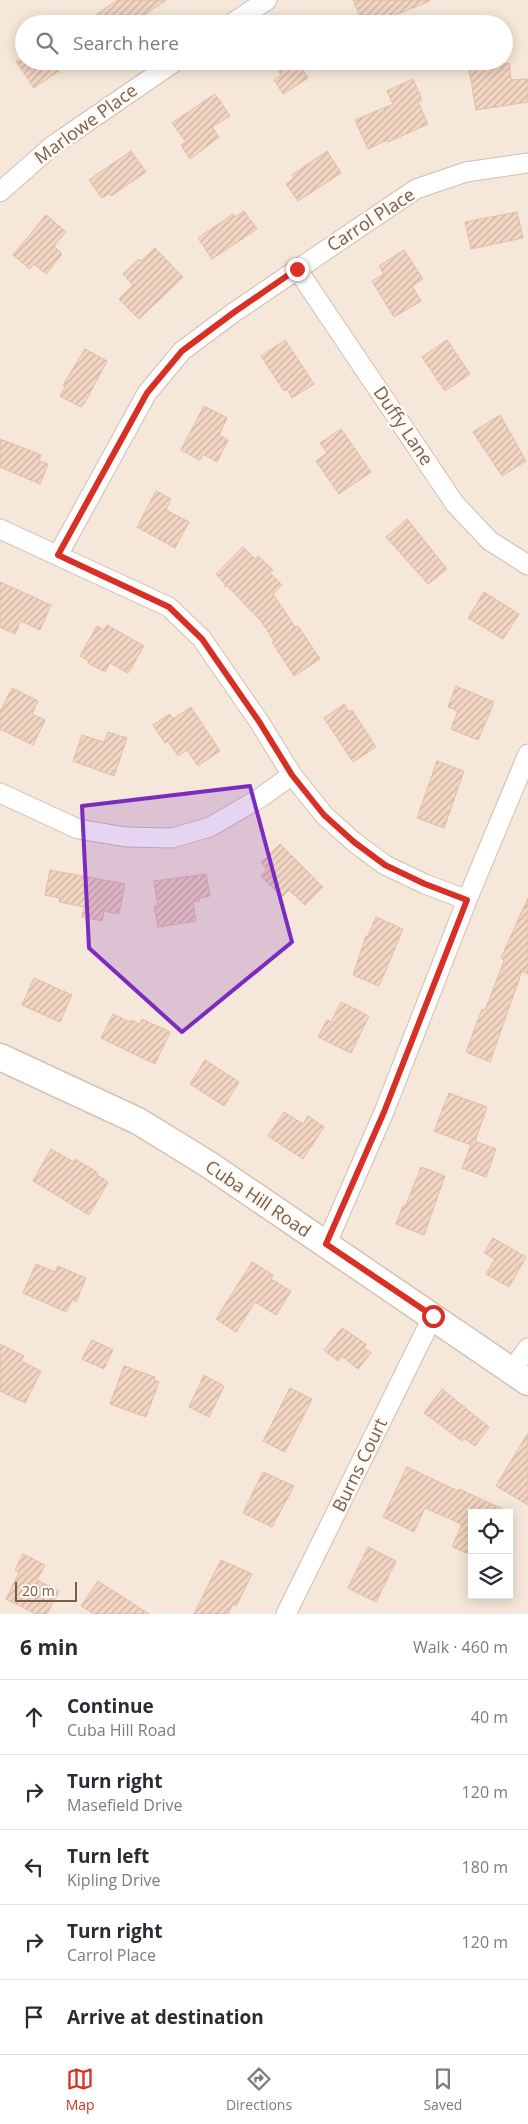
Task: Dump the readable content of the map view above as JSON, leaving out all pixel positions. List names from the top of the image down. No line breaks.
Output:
{"streets":{"main road":["Cuba Hill Road"],"street":["Marlowe Place","Carrol Place","Duffy Lane","Burns Court"]},"crossings":[["Carrol Place","Duffy Lane"],["Cuba Hill Road","Burns Court"]],"scale_bar":"20 m","page":{"search":"Search here","scale":"20 m","heading":["6 min","Walk · 460 m"],"list":[["Continue","Cuba Hill Road","40 m"],["Turn right","Masefield Drive","120 m"],["Turn left","Kipling Drive","180 m"],["Turn right","Carrol Place","120 m"],"Arrive at destination"],"nav":["Map","Directions","Saved"]}}
